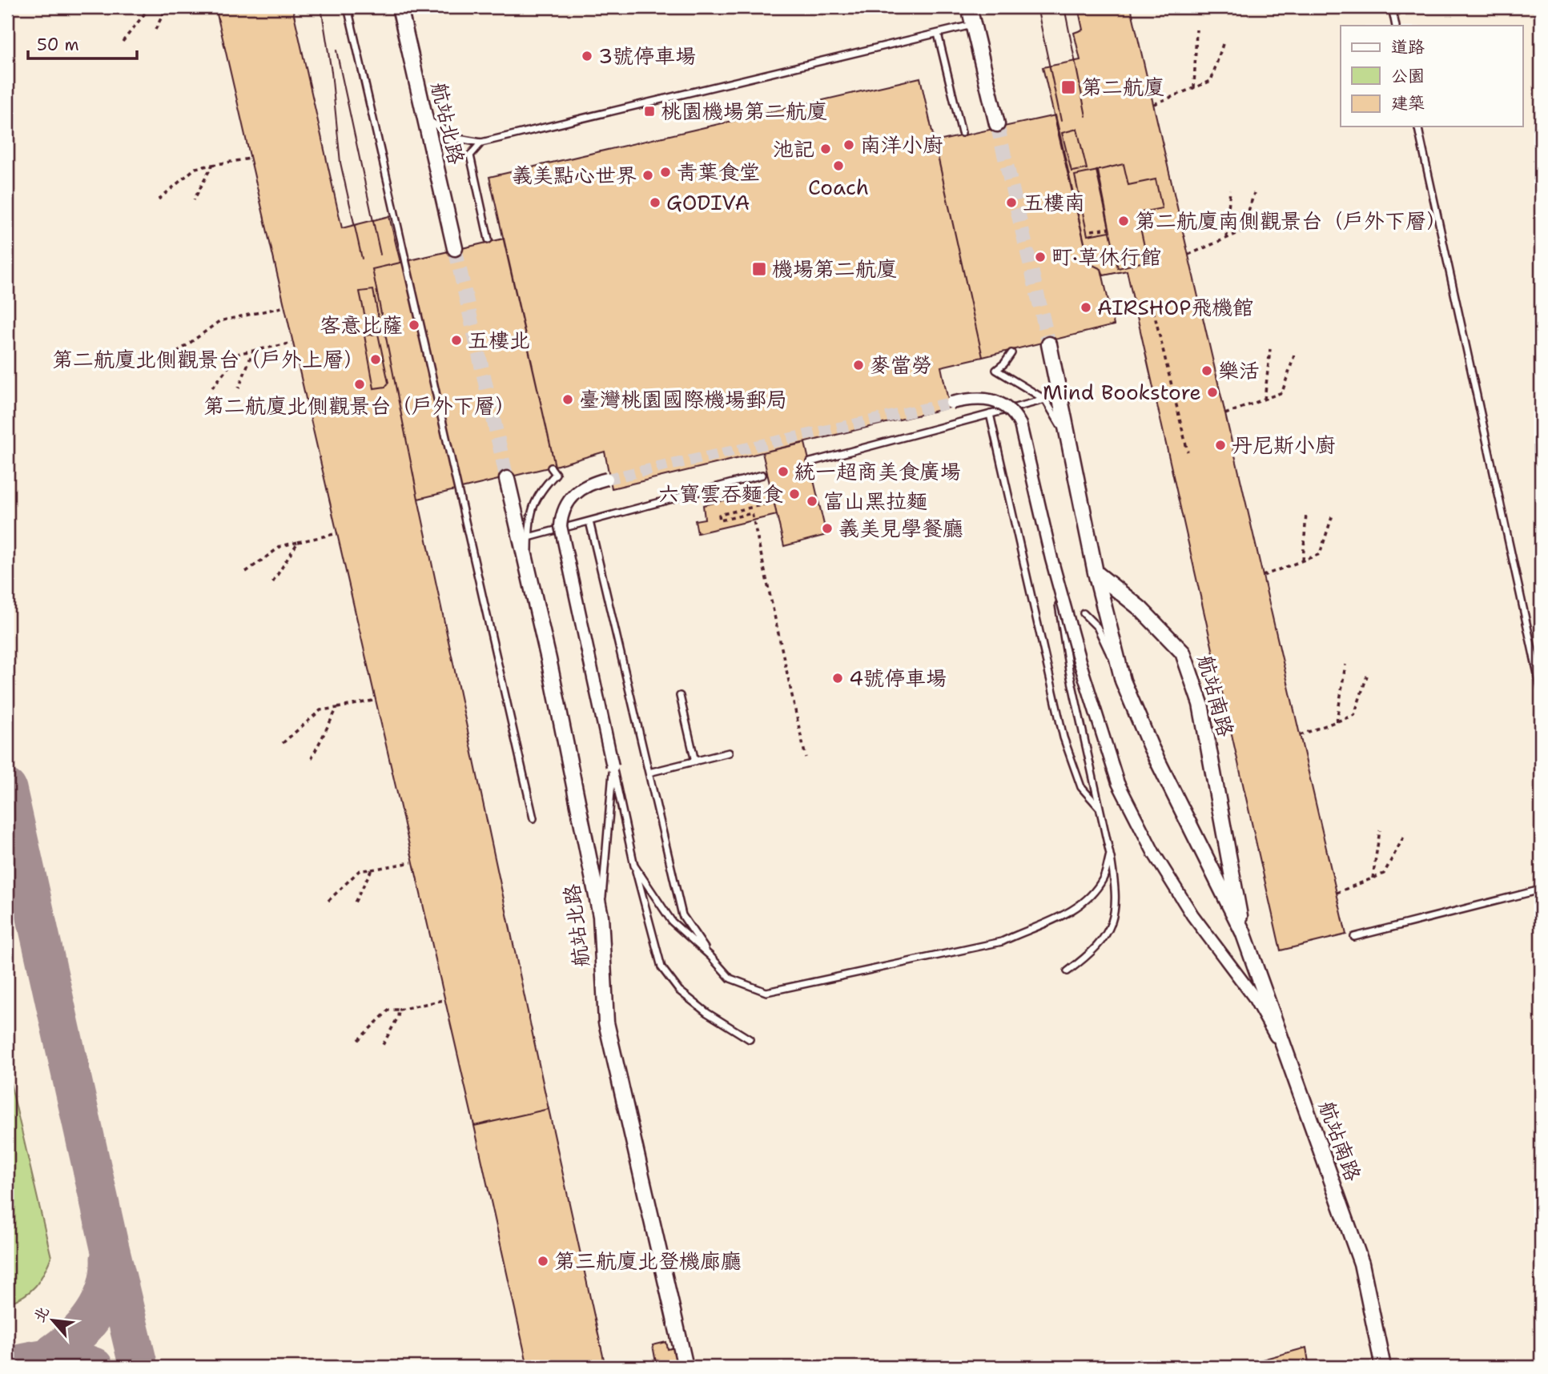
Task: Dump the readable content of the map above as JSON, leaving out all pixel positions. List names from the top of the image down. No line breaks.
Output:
{"streets":{"street":["航站北路","航站南路"]},"places":{"other":["3號停車場","南洋小廚","池記","Coach","青葉食堂","義美點心世界","GODIVA","五樓南","第二航廈南側觀景台（戶外下層）","町·草休行館","AIRSHOP飛機館","客意比薩","五樓北","第二航廈北側觀景台（戶外上層）","麥當勞","樂活","第二航廈北側觀景台（戶外下層）","Mind Bookstore","臺灣桃園國際機場郵局","丹尼斯小廚","統一超商美食廣場","六寶雲吞麵食","富山黑拉麵","義美見學餐廳","4號停車場","第三航廈北登機廊廳"],"transit":["第二航廈","桃園機場第二航廈","機場第二航廈"]},"legend":["道路","公園","建築"],"scale_bar":"50 m","north":"top left"}
